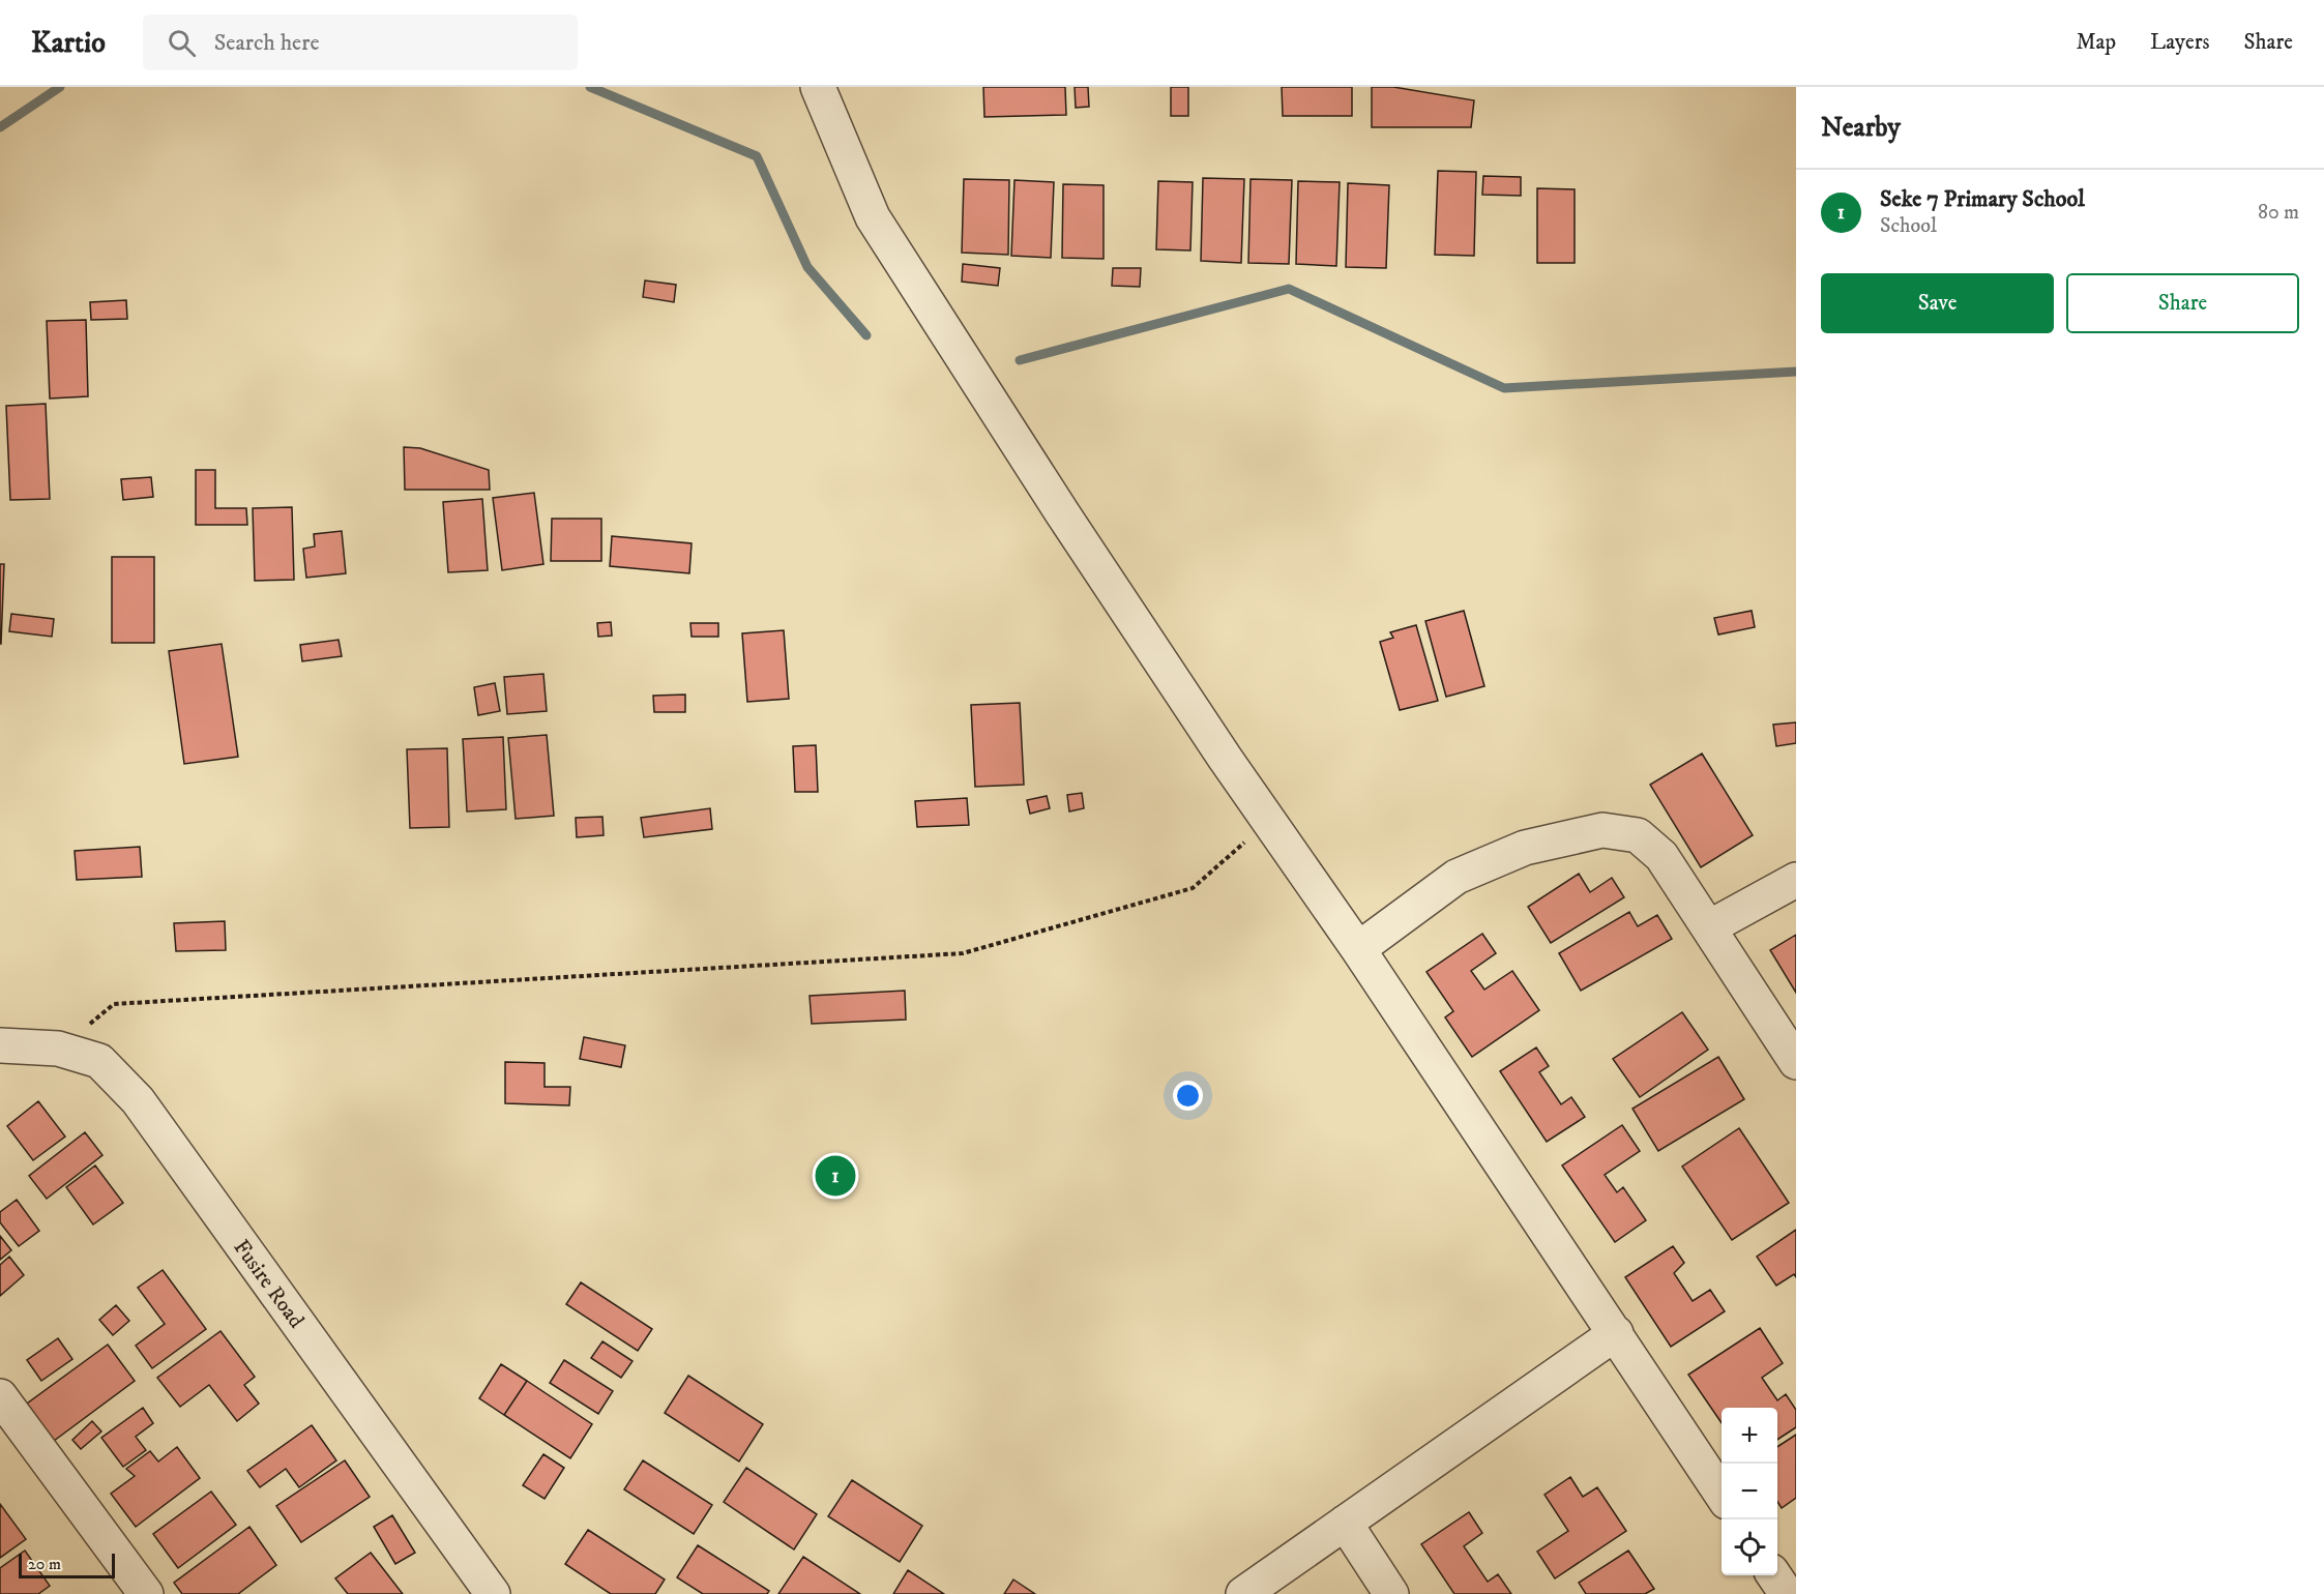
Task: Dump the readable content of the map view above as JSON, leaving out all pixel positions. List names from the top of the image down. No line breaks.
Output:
{"streets":{"street":["Fusire Road"]},"scale_bar":"20 m","page":{"header":"Kartio","search":"Search here","nav":["Map","Layers","Share"],"heading":"Nearby","list":[{"mark":"1","name":"Seke 7 Primary School","note":"School","value":"80 m"}],"buttons":["Save","Share"],"pins":"1","map_buttons":["+","−"],"scale":"20 m"}}
